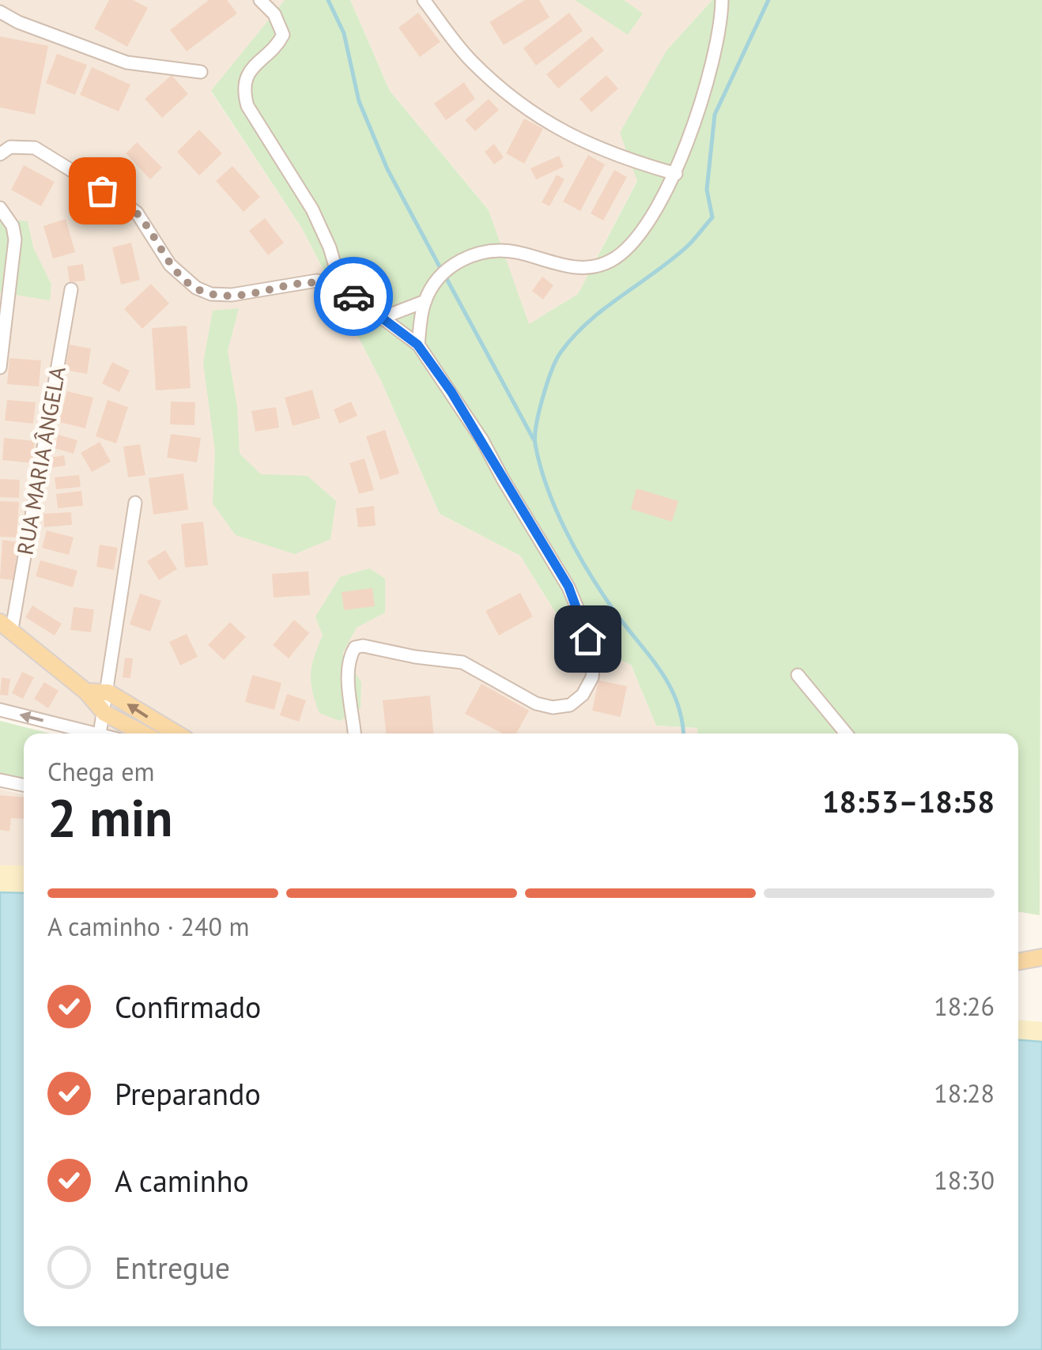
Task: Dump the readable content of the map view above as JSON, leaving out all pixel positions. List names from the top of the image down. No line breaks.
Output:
{"streets":{"street":["RUA MARIA ÂNGELA"]},"page":{"heading":["2 min","Chega em","18:53–18:58"],"bar":"A caminho · 240 m","list":[["Confirmado","18:26"],["Preparando","18:28"],["A caminho","18:30"],"Entregue"]}}
